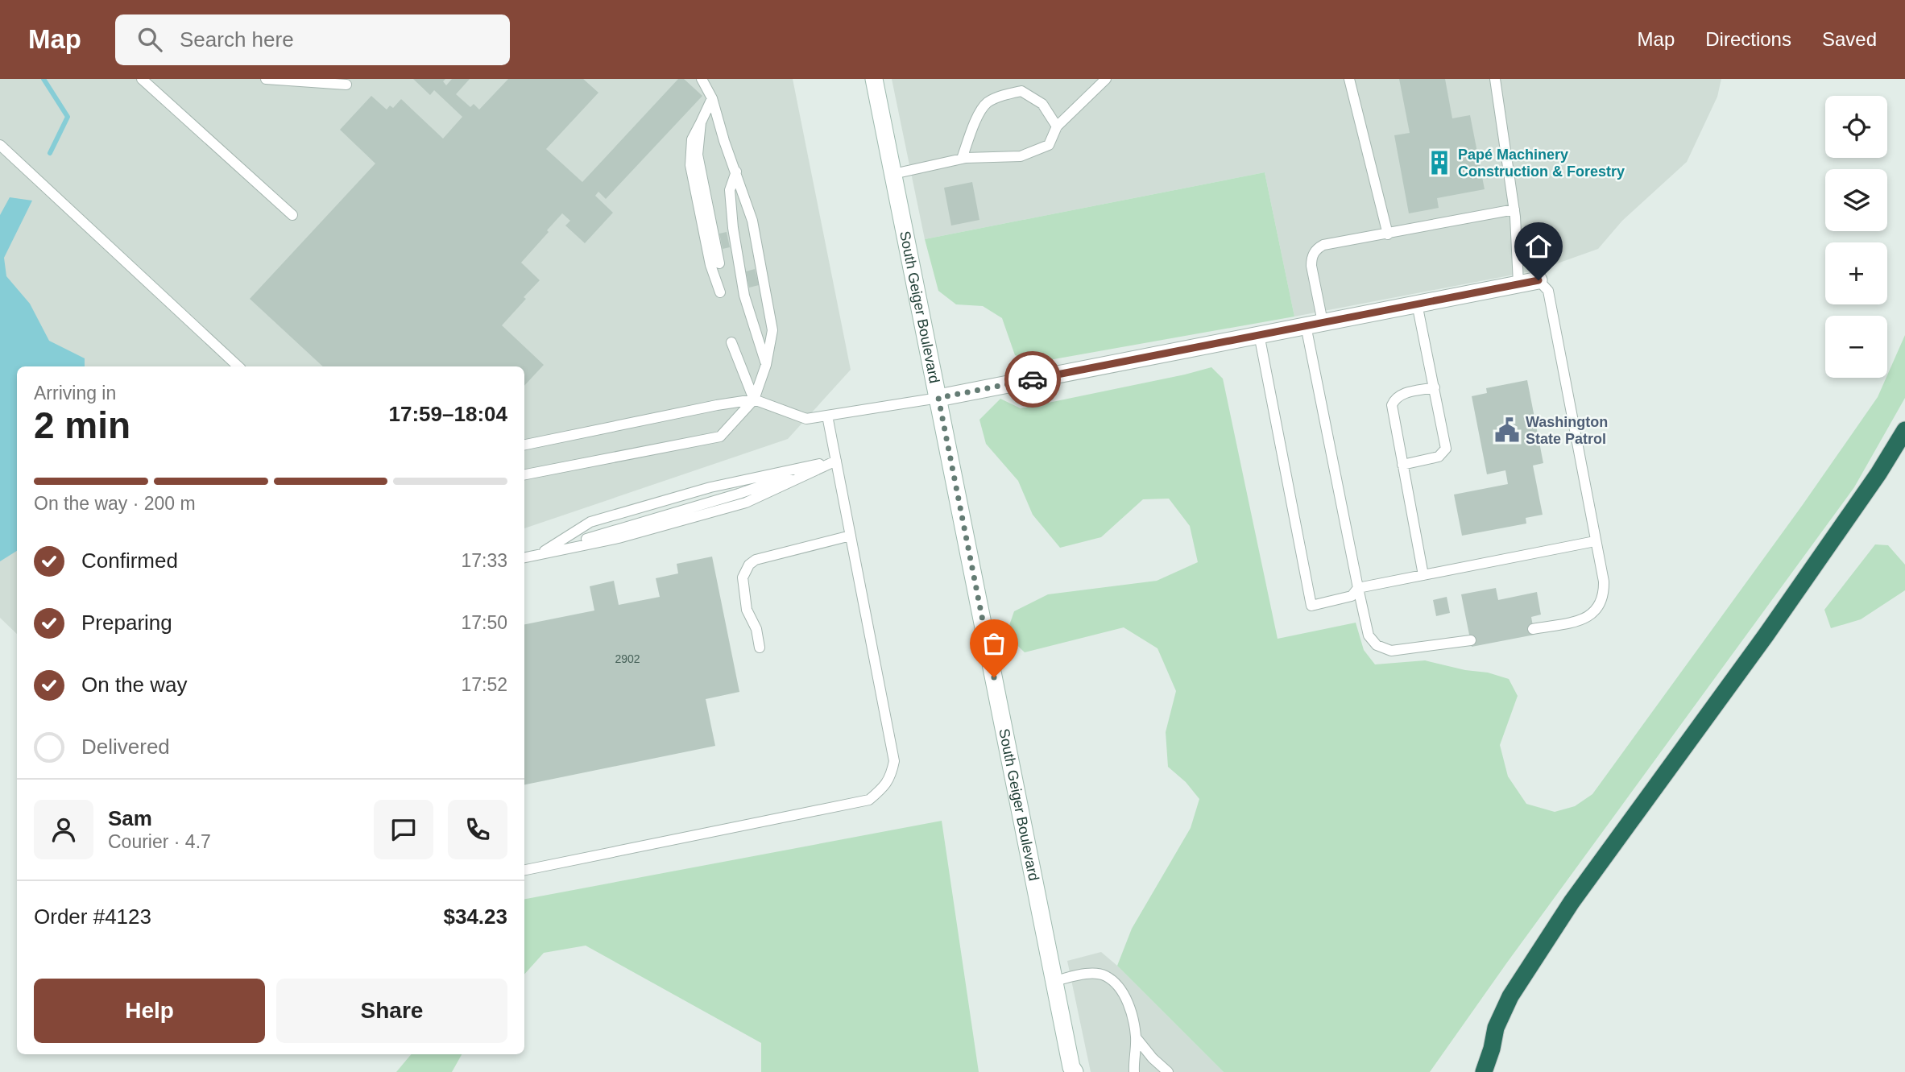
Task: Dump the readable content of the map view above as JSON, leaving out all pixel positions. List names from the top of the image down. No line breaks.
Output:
{"streets":{"street":["South Geiger Boulevard"]},"places":{"building":["Papé Machinery Construction & Forestry"],"public building":["Washington State Patrol"]},"house_numbers":["2902"],"page":{"header":"Map","search":"Search here","nav":["Map","Directions","Saved"],"map_buttons":["+","−"],"heading":["2 min","Arriving in","17:59–18:04"],"panel":["Sam","Courier · 4.7","Order #4123","$34.23"],"bar":"On the way · 200 m","list":[["Confirmed","17:33"],["Preparing","17:50"],["On the way","17:52"],"Delivered"],"buttons":["Help","Share"]}}
